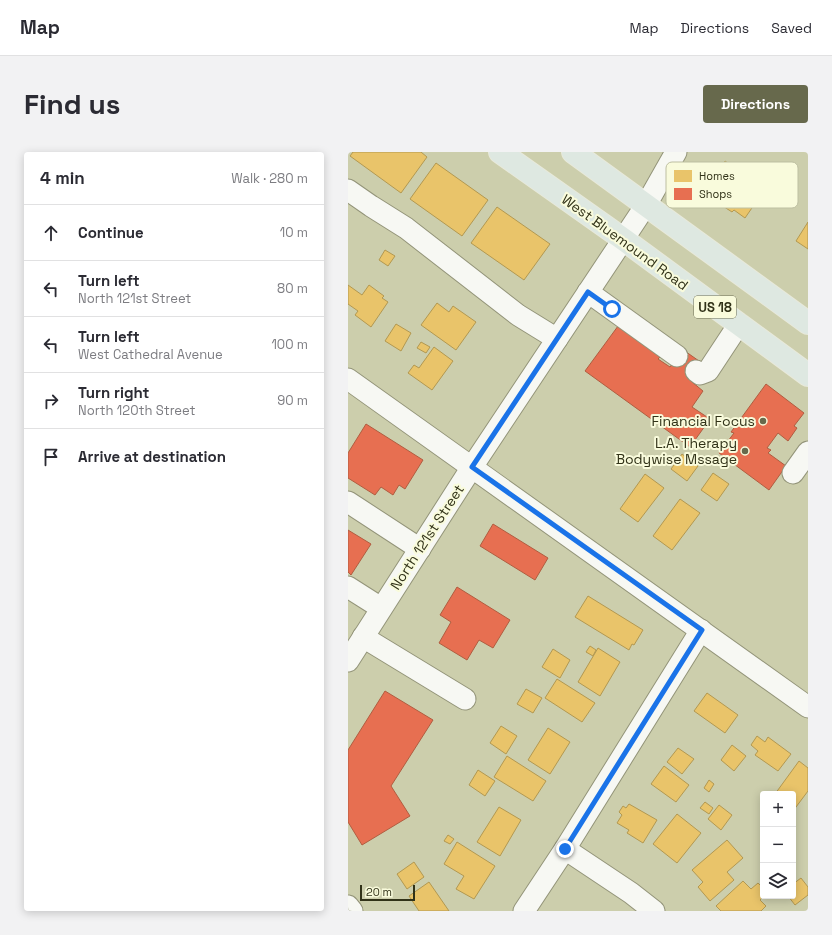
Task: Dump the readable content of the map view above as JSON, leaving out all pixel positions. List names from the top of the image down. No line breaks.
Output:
{"streets":{"main road":["West Bluemound Road","US 18"],"street":["North 121st Street"]},"crossings":[["West Bluemound Road","North 121st Street"],["US 18","North 121st Street"]],"places":["Financial Focus","L.A. Therapy Bodywise Mssage"],"legend":["Homes","Shops"],"scale_bar":"20 m","page":{"header":"Map","nav":["Map","Directions","Saved"],"buttons":"Directions","title":"Find us","heading":["4 min","Walk · 280 m"],"list":[["Continue","10 m"],["Turn left","North 121st Street","80 m"],["Turn left","West Cathedral Avenue","100 m"],["Turn right","North 120th Street","90 m"],"Arrive at destination"],"map_buttons":["+","−"],"scale":"20 m"}}
